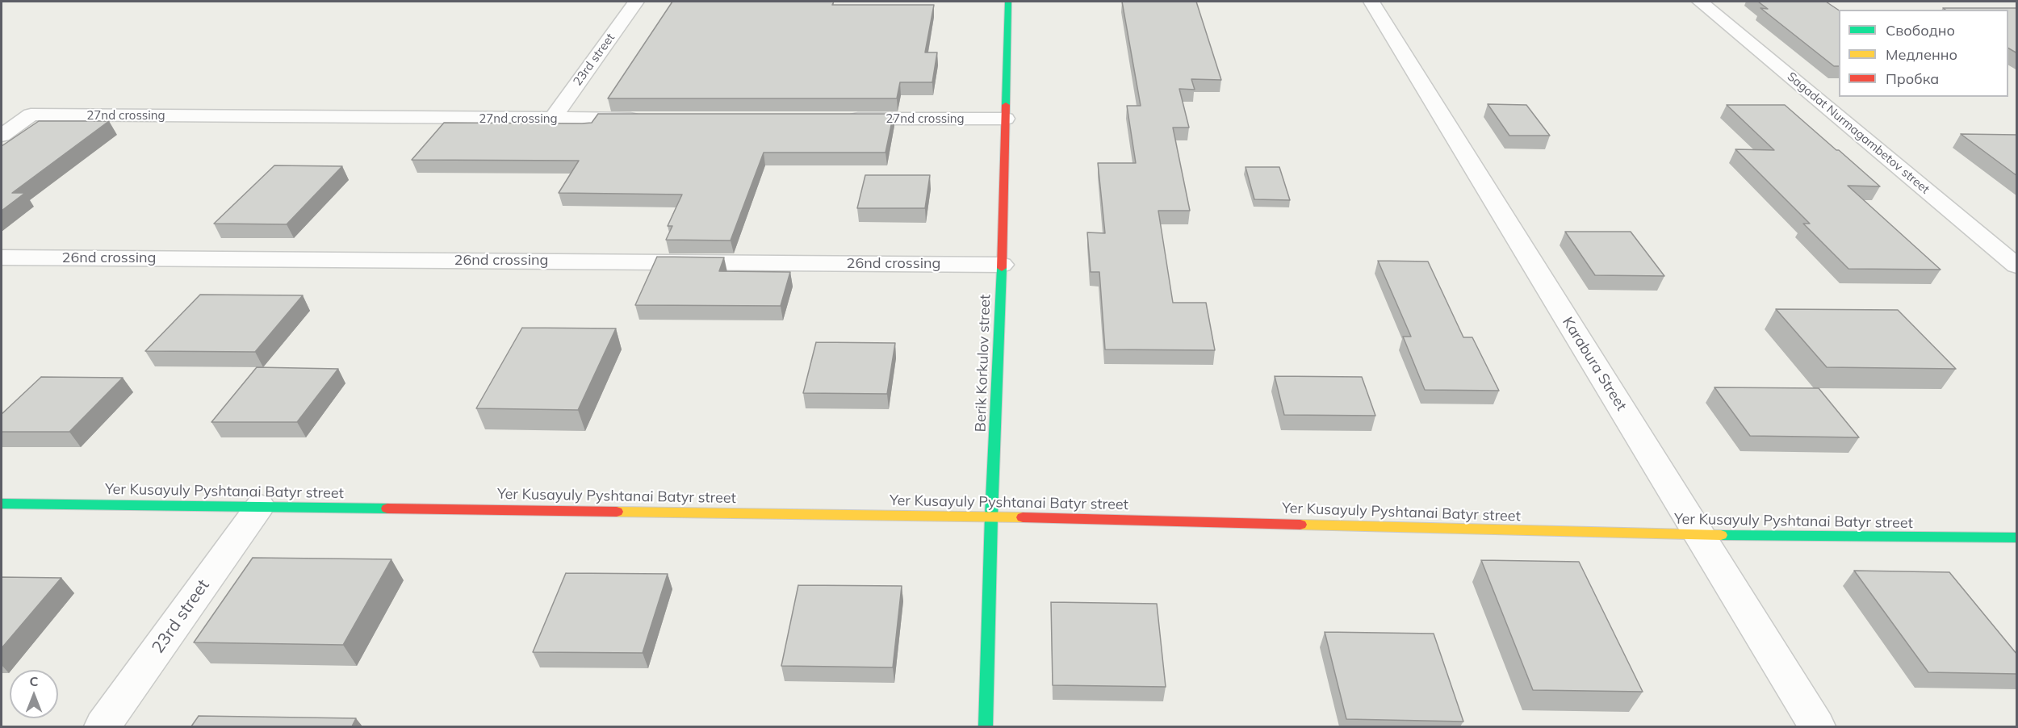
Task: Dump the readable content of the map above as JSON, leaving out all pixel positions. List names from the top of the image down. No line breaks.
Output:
{"streets":{"street":["23rd street","27nd crossing","Sagadat Nurmagambetov street","26nd crossing","Berik Korkulov street","Karabura Street","Yer Kusayuly Pyshtanai Batyr street"]},"crossings":[["23rd street","27nd crossing"],["23rd street","Yer Kusayuly Pyshtanai Batyr street"],["27nd crossing","Berik Korkulov street"],["26nd crossing","Berik Korkulov street"],["Berik Korkulov street","Yer Kusayuly Pyshtanai Batyr street"],["Karabura Street","Yer Kusayuly Pyshtanai Batyr street"]],"legend":["Свободно","Медленно","Пробка"],"north":"top"}
